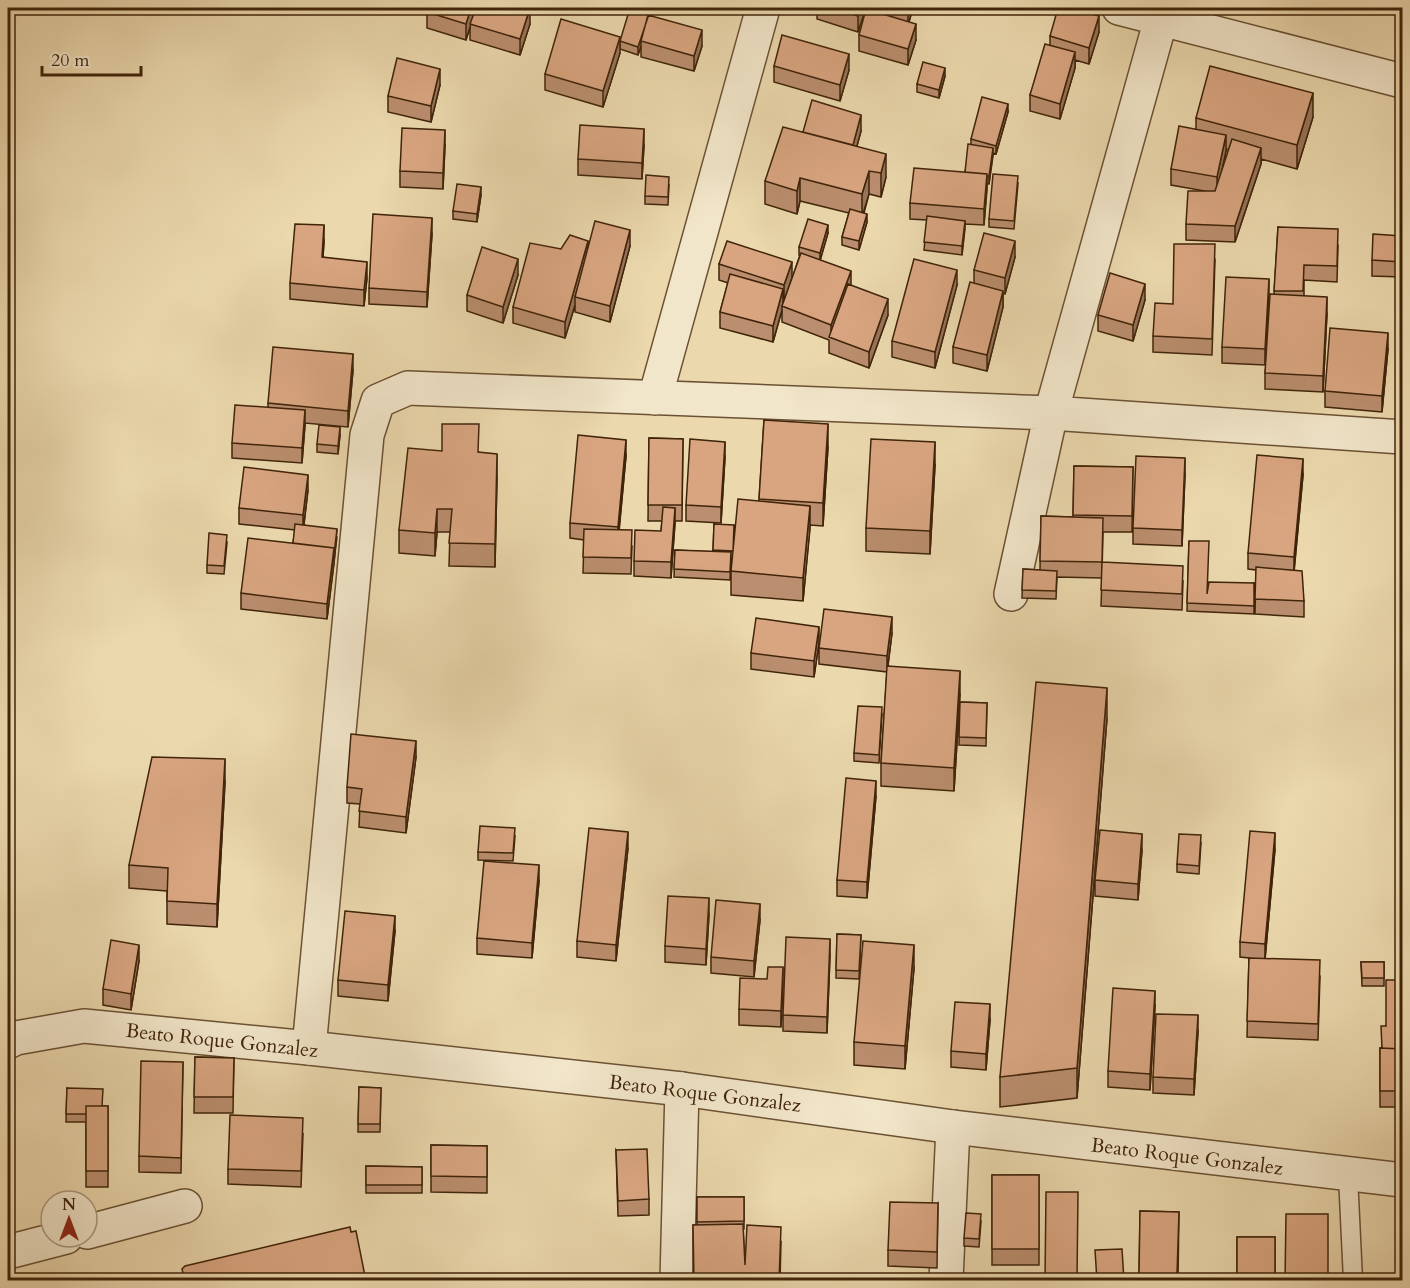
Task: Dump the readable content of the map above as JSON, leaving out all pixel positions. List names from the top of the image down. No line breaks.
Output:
{"streets":{"street":["Beato Roque Gonzalez"]},"scale_bar":"20 m","north":"top"}
